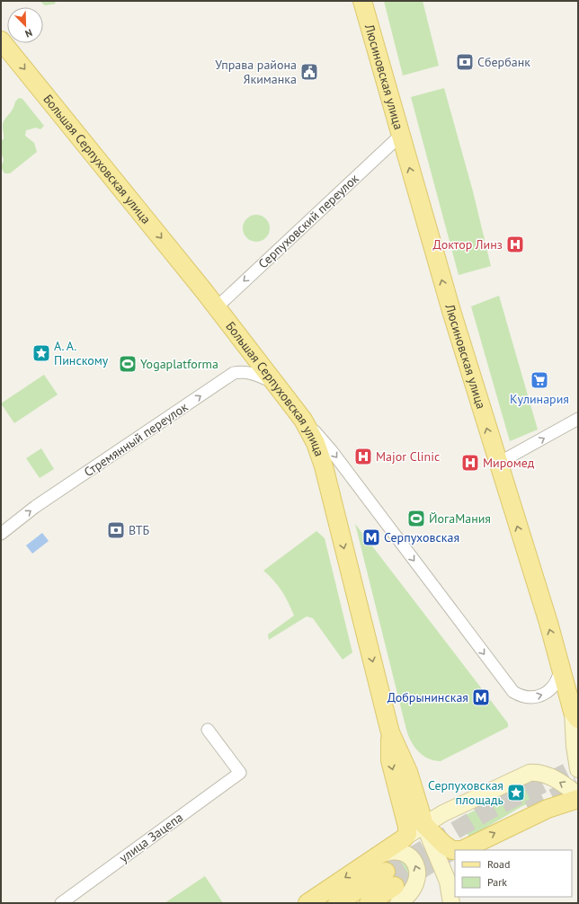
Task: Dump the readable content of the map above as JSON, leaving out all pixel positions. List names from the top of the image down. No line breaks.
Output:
{"streets":{"main road":["Люсиновская улица","Большая Серпуховская улица"],"street":["Серпуховский переулок","Стремянный переулок","улица Зацепа"]},"crossings":[["Люсиновская улица","Серпуховский переулок"],["Большая Серпуховская улица","Серпуховский переулок"],["Большая Серпуховская улица","Стремянный переулок"]],"one_way":["Люсиновская улица","Большая Серпуховская улица","Серпуховский переулок","Стремянный переулок"],"places":{"bank":["Сбербанк","ВТБ"],"public building":["Управа района Якиманка"],"hospital":["Доктор Линз","Major Clinic","Миромед"],"place":["А. А. Пинскому","Серпуховская площадь"],"sports":["Yogaplatforma","ЙогаМания"],"supermarket":["Кулинария"],"metro station":["Серпуховская","Добрынинская"]},"legend":["Road","Park"],"north":"bottom right"}
